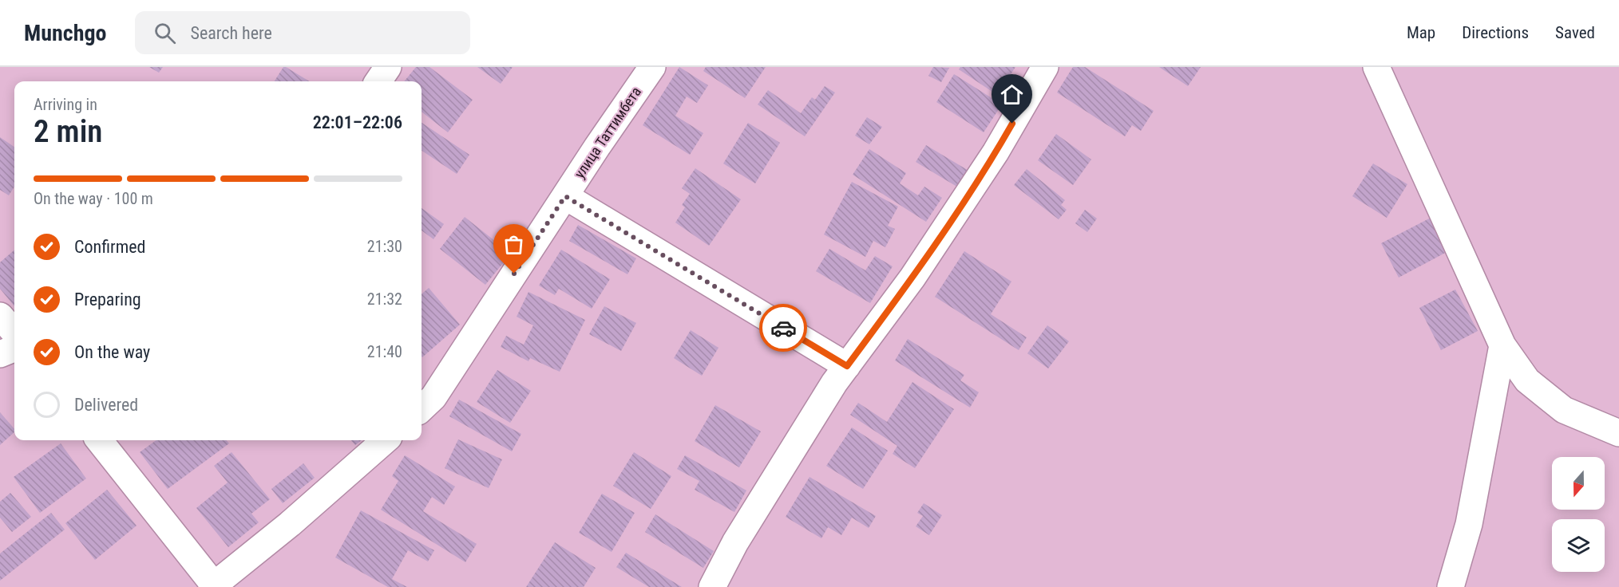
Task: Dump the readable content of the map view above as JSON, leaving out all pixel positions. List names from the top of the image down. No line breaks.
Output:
{"streets":{"street":["улица Таттимбета"]},"north":"bottom","page":{"header":"Munchgo","search":"Search here","nav":["Map","Directions","Saved"],"heading":["2 min","Arriving in","22:01–22:06"],"bar":"On the way · 100 m","list":[["Confirmed","21:30"],["Preparing","21:32"],["On the way","21:40"],"Delivered"]}}
